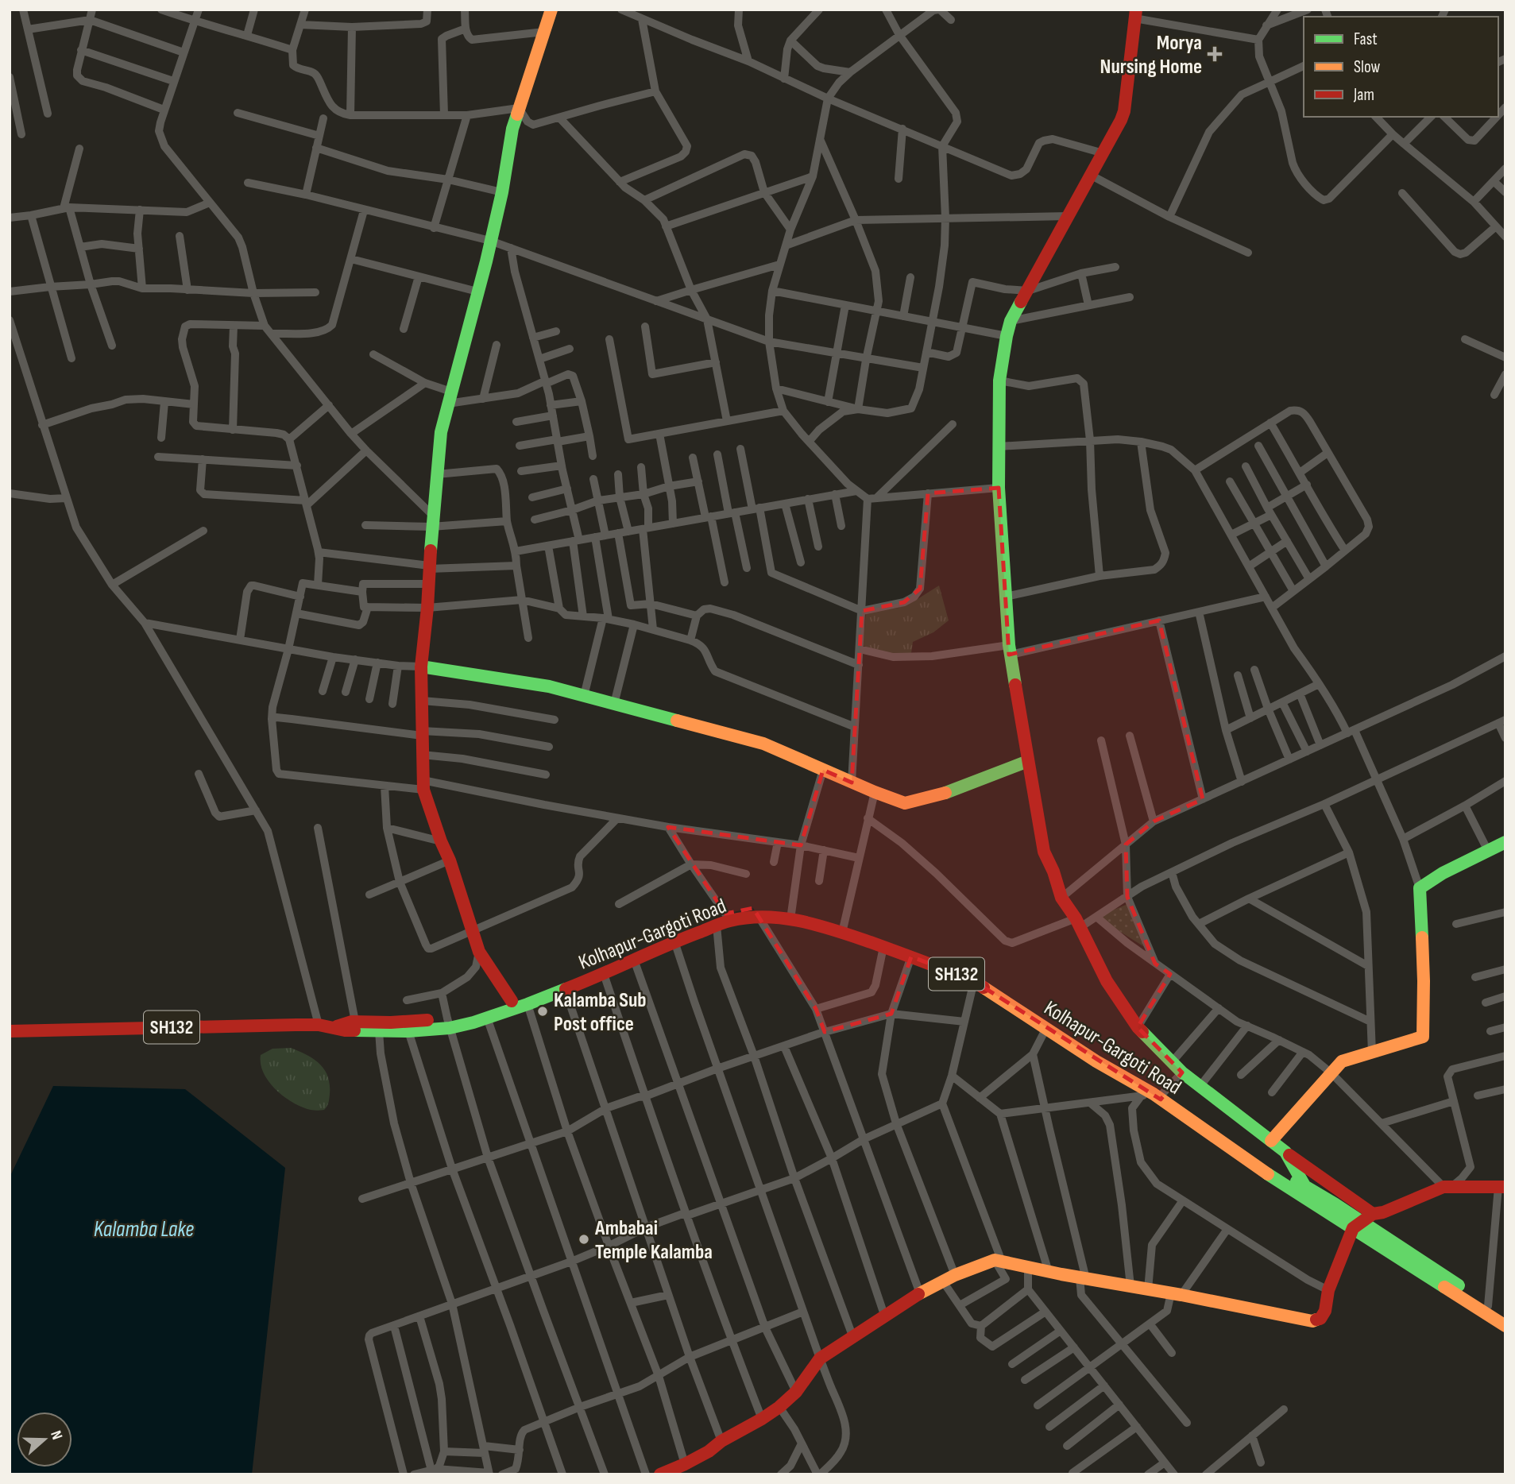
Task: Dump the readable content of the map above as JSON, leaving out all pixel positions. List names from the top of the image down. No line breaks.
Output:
{"streets":{"main road":["Kolhapur-Gargoti Road","SH132"]},"crossings":[["Kolhapur-Gargoti Road","SH132"]],"water":["Kalamba Lake"],"places":{"health":["Morya Nursing Home"],"other":["Kalamba Sub Post office","Ambabai Temple Kalamba"]},"legend":["Fast","Slow","Jam"],"north":"right"}
